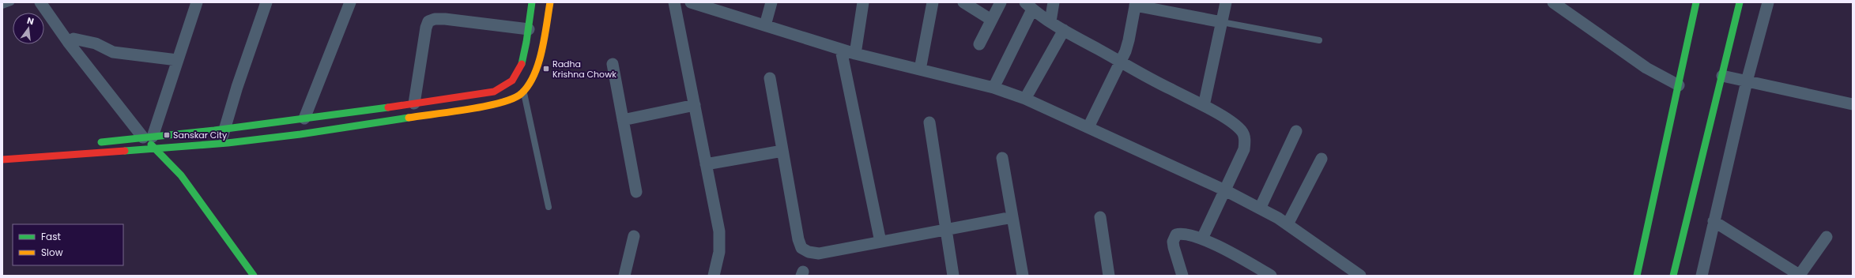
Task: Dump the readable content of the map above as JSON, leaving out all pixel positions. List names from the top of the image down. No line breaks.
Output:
{"places":{"transit":["Radha Krishna Chowk","Sanskar City"]},"legend":["Fast","Slow"],"north":"top"}
